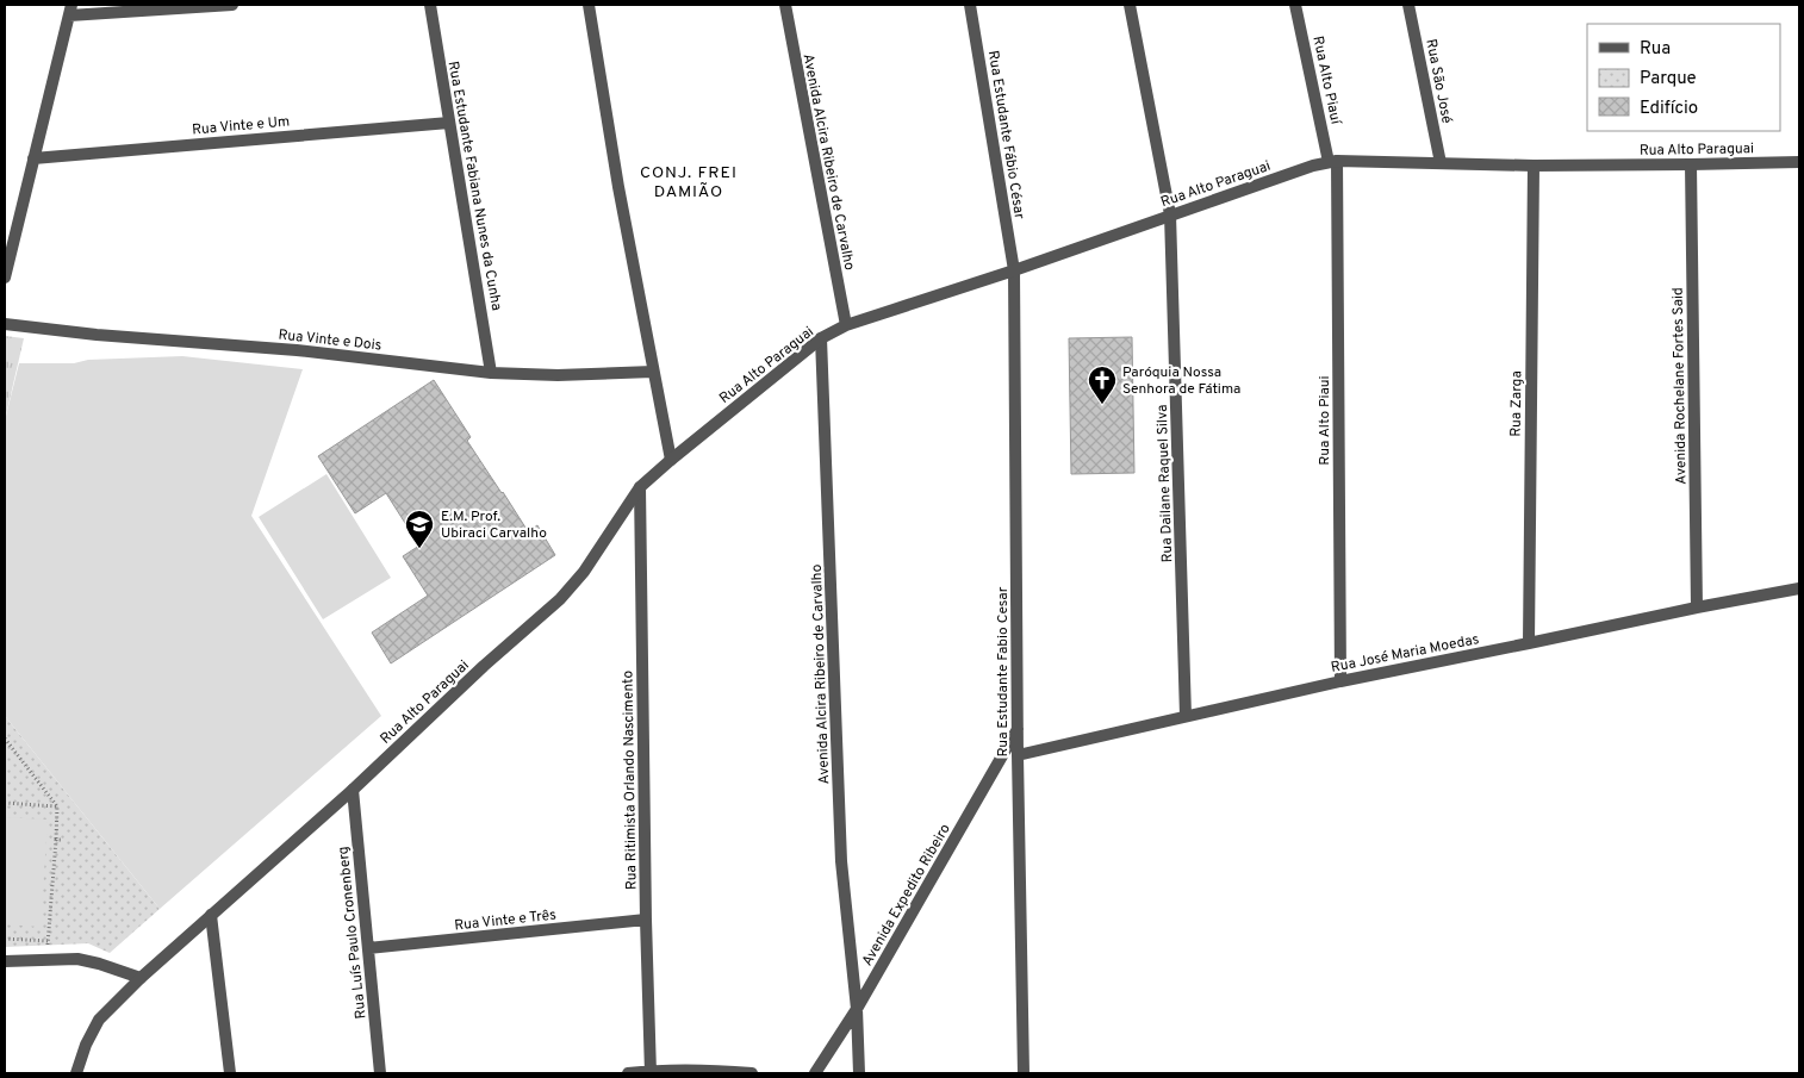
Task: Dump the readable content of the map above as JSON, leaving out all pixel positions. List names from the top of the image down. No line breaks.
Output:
{"streets":{"street":["Rua Alto Piauí","Rua São José","Rua Vinte e Um","Rua Estudante Fábio César","Rua Alto Paraguai","Avenida Alcira Ribeiro de Carvalho","Rua Estudante Fabiana Nunes da Cunha","Rua Vinte e Dois","Avenida Rochelane Fortes Said","Rua Zarga","Rua Alto Piaui","Rua Dailane Raquel Silva","Rua José Maria Moedas","Rua Estudante Fabio Cesar","Rua Ritimista Orlando Nascimento","Avenida Expedito Ribeiro","Rua Vinte e Três","Rua Luís Paulo Cronenberg"]},"crossings":[["Rua Alto Piauí","Rua Alto Paraguai"],["Rua Alto Piauí","Rua Alto Piaui"],["Rua São José","Rua Alto Paraguai"],["Rua Vinte e Um","Rua Estudante Fabiana Nunes da Cunha"],["Rua Estudante Fábio César","Rua Alto Paraguai"],["Rua Estudante Fábio César","Rua Estudante Fabio Cesar"],["Rua Alto Paraguai","Avenida Alcira Ribeiro de Carvalho"],["Rua Alto Paraguai","Avenida Rochelane Fortes Said"],["Rua Alto Paraguai","Rua Zarga"],["Rua Alto Paraguai","Rua Alto Piaui"],["Rua Alto Paraguai","Rua Dailane Raquel Silva"],["Rua Alto Paraguai","Rua Estudante Fabio Cesar"],["Rua Alto Paraguai","Rua Ritimista Orlando Nascimento"],["Rua Alto Paraguai","Rua Luís Paulo Cronenberg"],["Avenida Alcira Ribeiro de Carvalho","Avenida Expedito Ribeiro"],["Rua Estudante Fabiana Nunes da Cunha","Rua Vinte e Dois"],["Avenida Rochelane Fortes Said","Rua José Maria Moedas"],["Rua Zarga","Rua José Maria Moedas"],["Rua Alto Piaui","Rua José Maria Moedas"],["Rua Dailane Raquel Silva","Rua José Maria Moedas"],["Rua José Maria Moedas","Rua Estudante Fabio Cesar"],["Rua Estudante Fabio Cesar","Avenida Expedito Ribeiro"],["Rua Ritimista Orlando Nascimento","Rua Vinte e Três"],["Rua Vinte e Três","Rua Luís Paulo Cronenberg"]],"districts":["CONJ. FREI DAMIÃO"],"places":{"church":["Paróquia Nossa Senhora de Fátima"],"school or university":["E.M. Prof. Ubiraci Carvalho"]},"legend":["Rua","Parque","Edifício"]}
